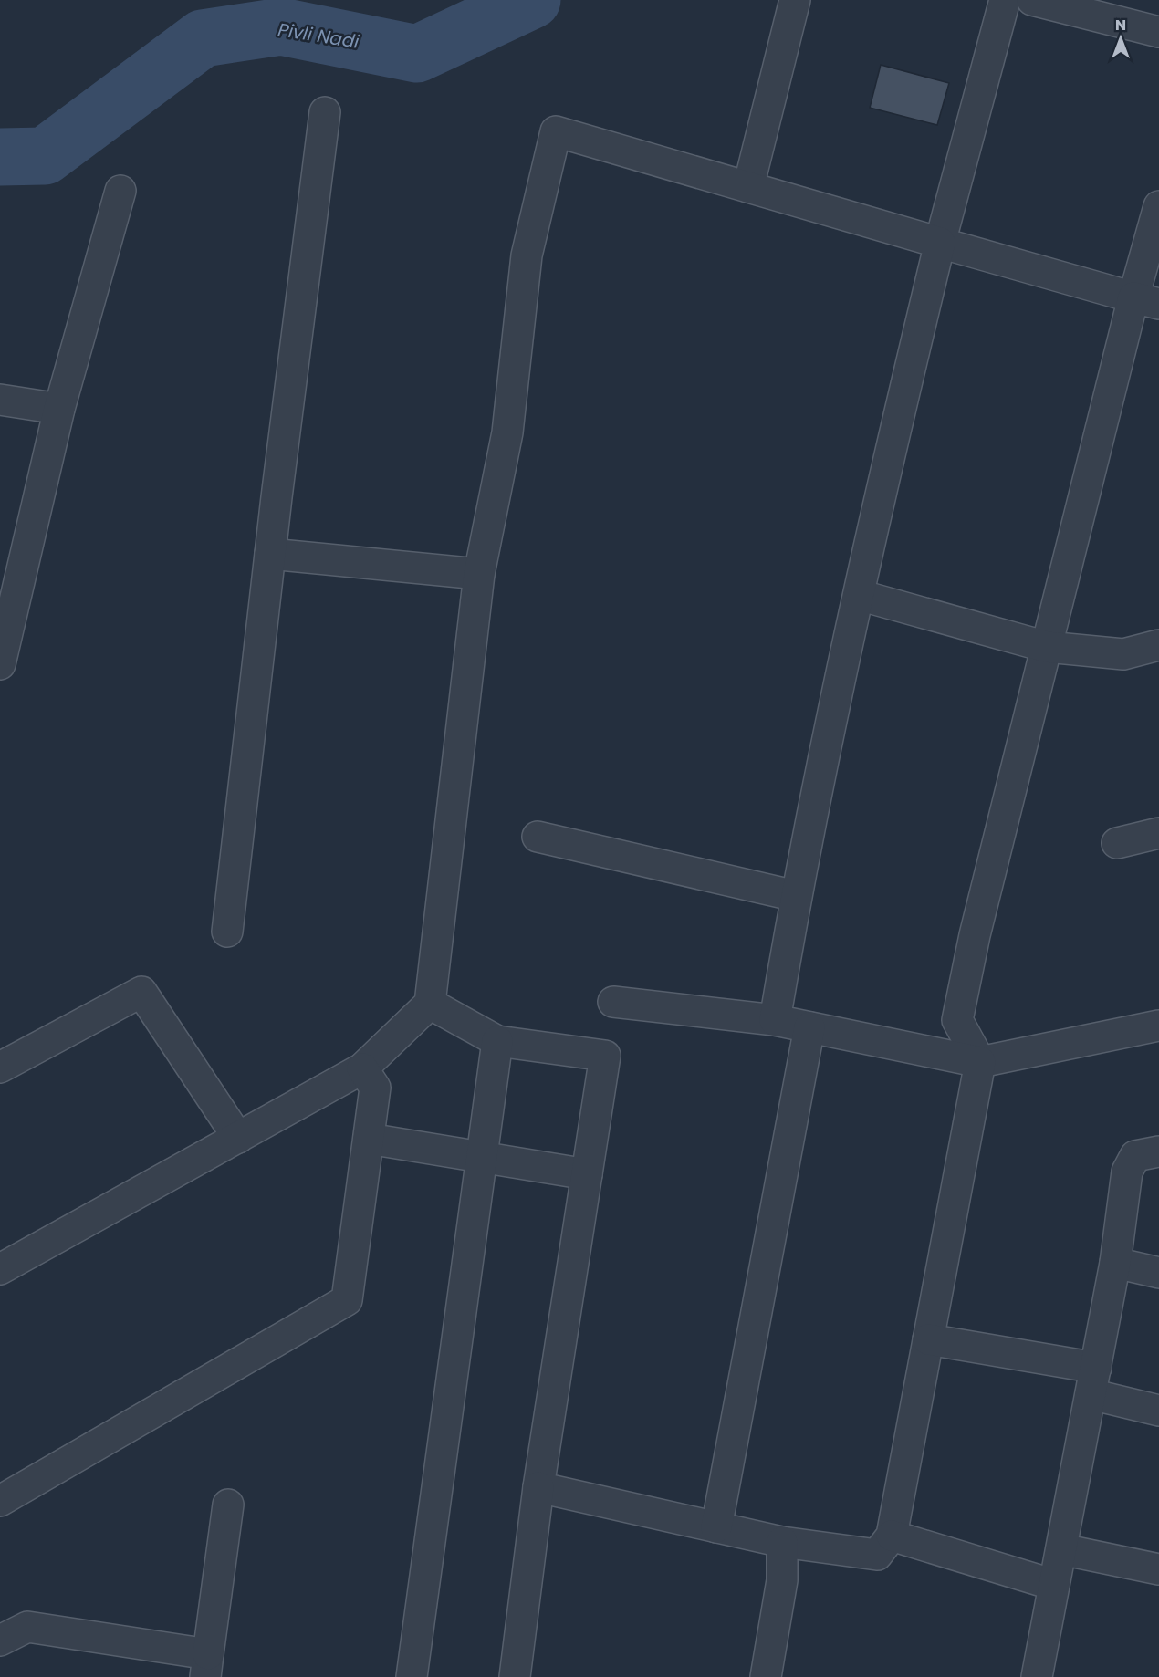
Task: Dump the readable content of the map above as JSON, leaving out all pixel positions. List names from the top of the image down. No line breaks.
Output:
{"water":["Pivli Nadi"],"north":"top"}
